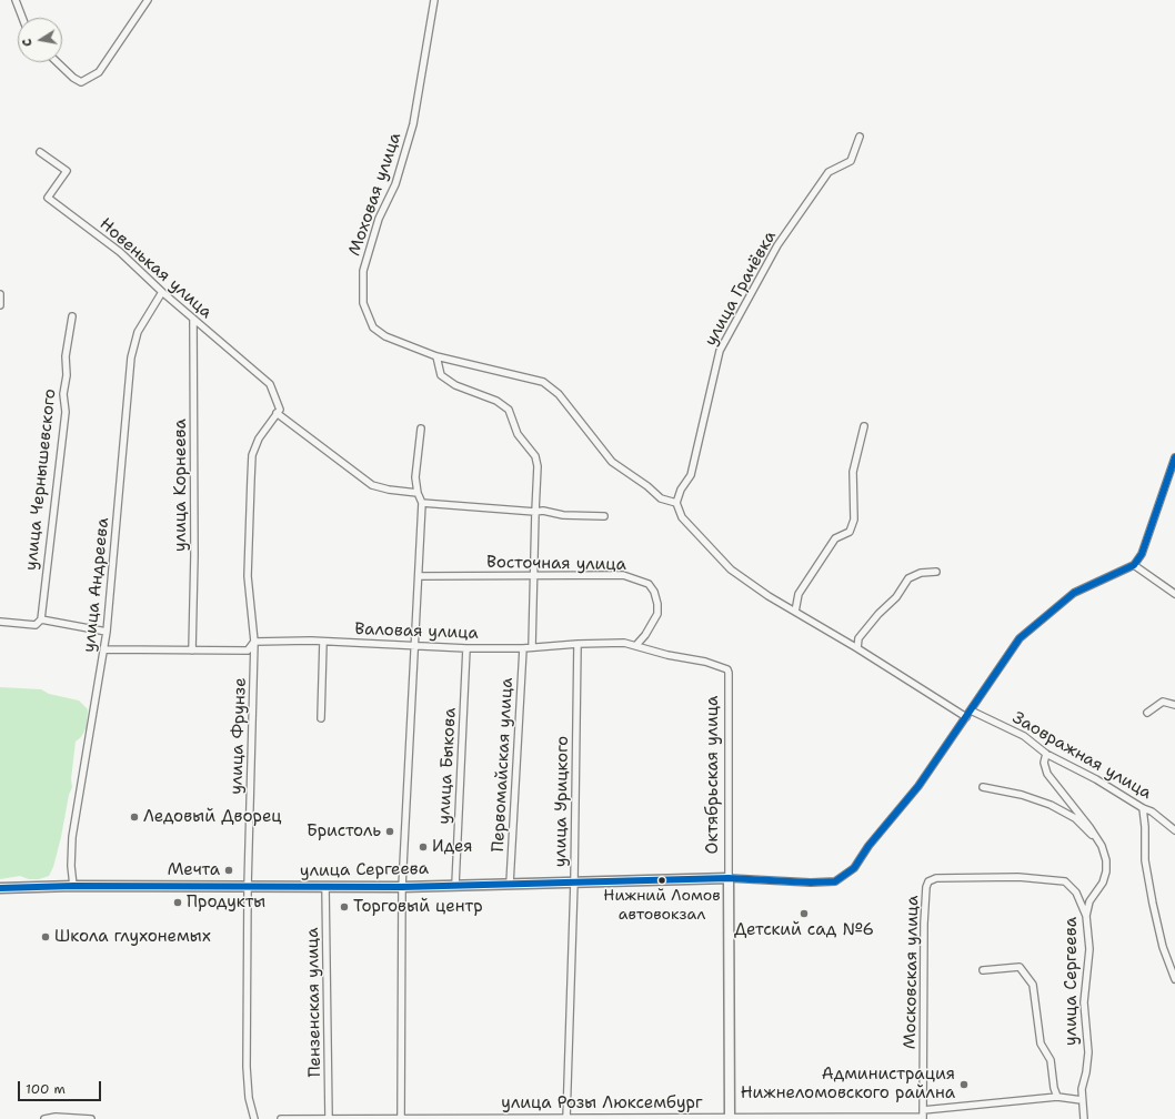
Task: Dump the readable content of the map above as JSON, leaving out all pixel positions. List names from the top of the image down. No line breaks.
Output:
{"streets":{"main road":["Октябрьская улица","улица Сергеева"],"street":["Моховая улица","Новенькая улица","улица Грачёвка","улица Чернышевского","улица Корнеева","Восточная улица","улица Андреева","Валовая улица","улица Фрунзе","Заовражная улица","Первомайская улица","улица Быкова","улица Урицкого","Московская улица","Пензенская улица","улица Розы Люксембург"]},"crossings":[["Моховая улица","улица Грачёвка"],["Новенькая улица","улица Корнеева"],["Новенькая улица","улица Андреева"],["Новенькая улица","улица Фрунзе"],["улица Корнеева","Валовая улица"],["Восточная улица","Валовая улица"],["улица Андреева","Валовая улица"],["улица Андреева","улица Сергеева"],["Валовая улица","улица Фрунзе"],["Валовая улица","Первомайская улица"],["Валовая улица","улица Быкова"],["Валовая улица","Октябрьская улица"],["Валовая улица","улица Урицкого"],["улица Фрунзе","улица Сергеева"],["Заовражная улица","улица Сергеева"],["Первомайская улица","улица Сергеева"],["улица Быкова","улица Сергеева"],["Октябрьская улица","улица Сергеева"],["Октябрьская улица","улица Розы Люксембург"],["улица Урицкого","улица Сергеева"],["улица Урицкого","улица Розы Люксембург"],["улица Сергеева","Пензенская улица"],["Московская улица","улица Розы Люксембург"],["Пензенская улица","улица Розы Люксембург"]],"places":["Ледовый Дворец","Бристоль","Идея","Мечта","Нижний Ломов автовокзал","Продукты","Торговый центр","Детский сад №6","Школа глухонемых","Администрация Нижнеломовского райлна"],"scale_bar":"100 m","north":"left"}
